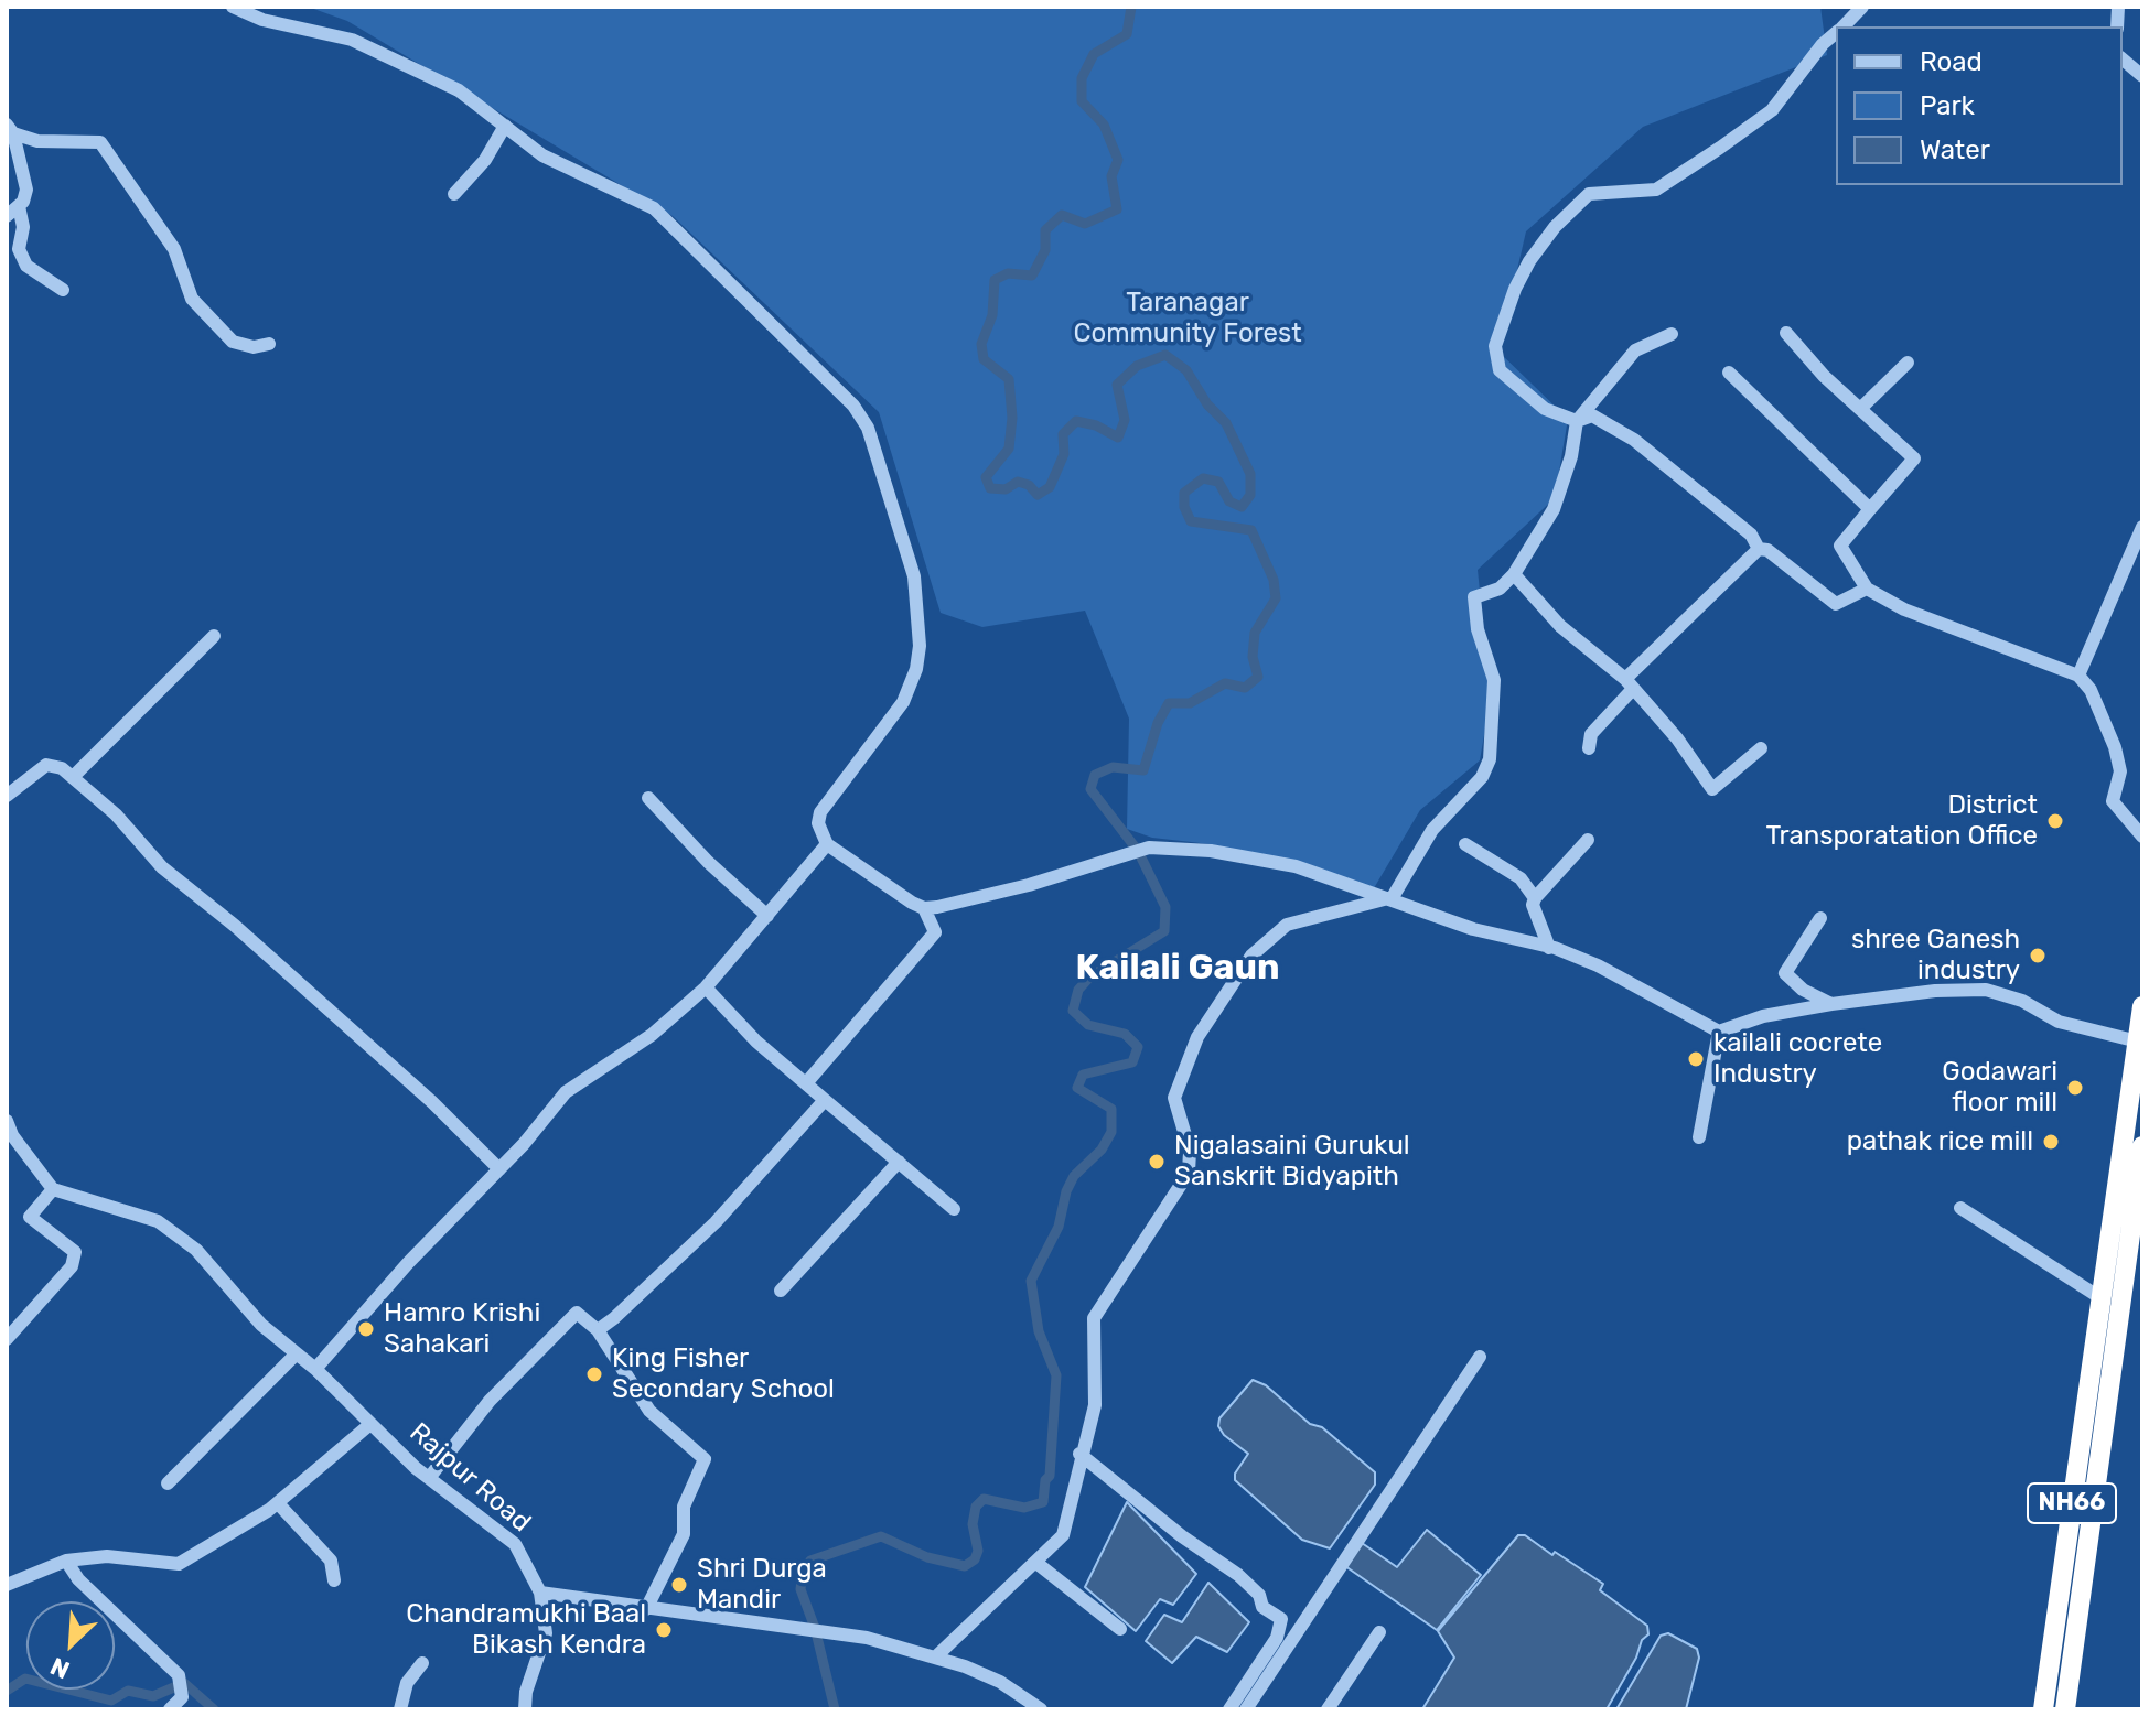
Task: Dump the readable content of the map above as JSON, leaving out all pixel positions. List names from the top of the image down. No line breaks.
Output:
{"streets":{"highway":["NH66"],"street":["Rajpur Road"]},"districts":["Kailali Gaun"],"parks":["Taranagar Community Forest"],"places":["District Transporatation Office","shree Ganesh industry","kailali cocrete Industry","Godawari floor mill","pathak rice mill","Nigalasaini Gurukul Sanskrit Bidyapith","Hamro Krishi Sahakari","King Fisher Secondary School","Shri Durga Mandir","Chandramukhi Baal Bikash Kendra"],"legend":["Road","Park","Water"],"north":"bottom left"}
